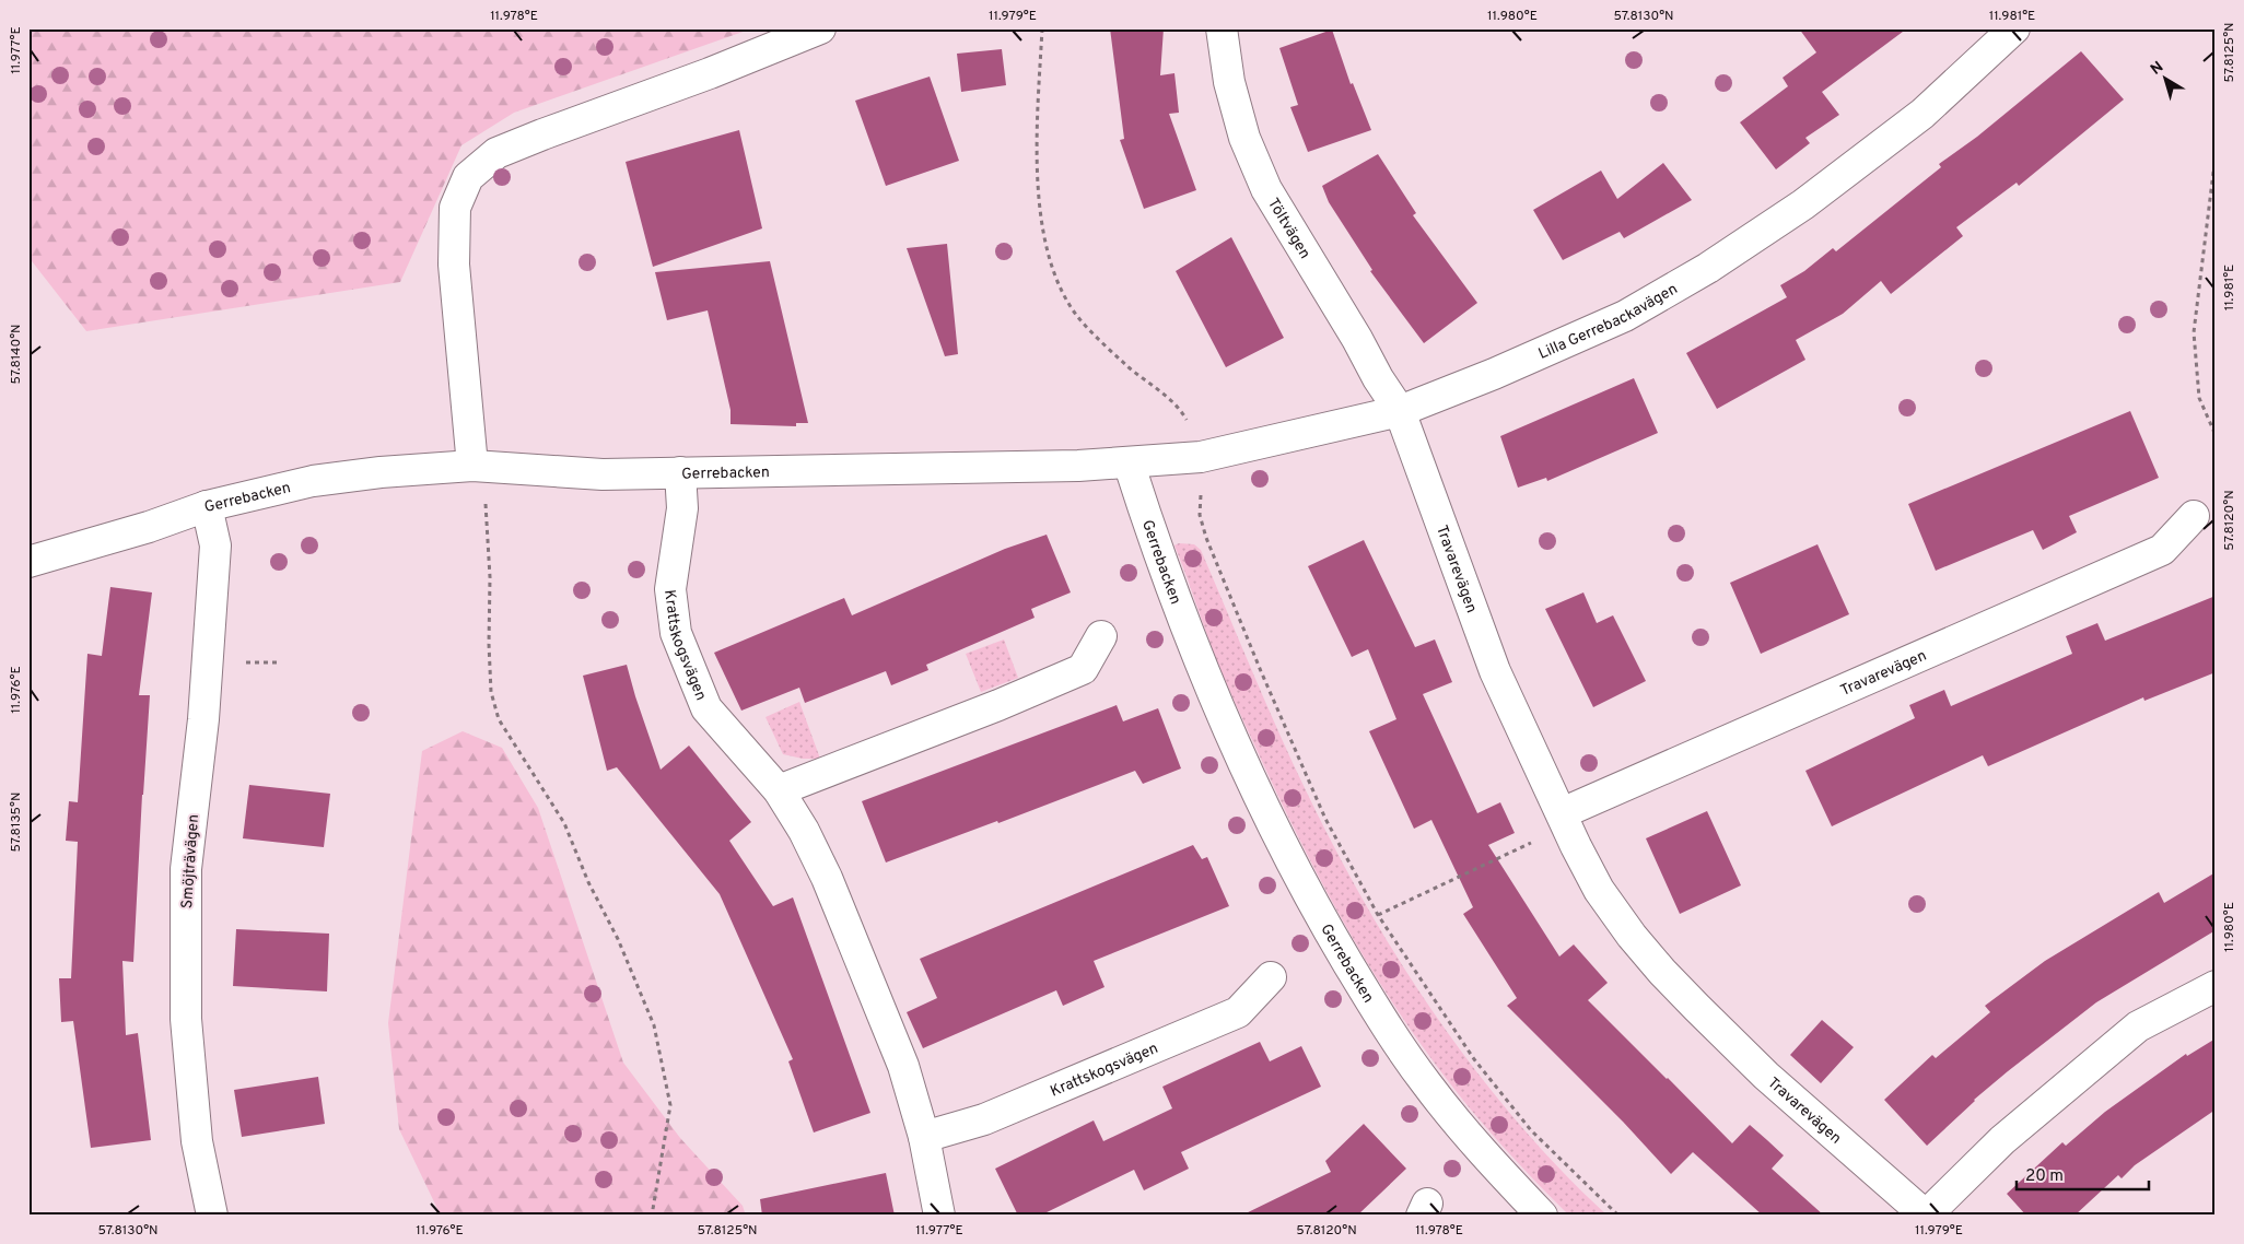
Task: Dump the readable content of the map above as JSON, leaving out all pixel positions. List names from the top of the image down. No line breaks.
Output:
{"streets":{"street":["Töltvägen","Lilla Gerrebackavägen","Gerrebacken","Travarevägen","Krattskogsvägen","Smöjträvägen"]},"crossings":[["Töltvägen","Lilla Gerrebackavägen"],["Töltvägen","Travarevägen"],["Lilla Gerrebackavägen","Gerrebacken"],["Lilla Gerrebackavägen","Travarevägen"],["Gerrebacken","Krattskogsvägen"],["Gerrebacken","Smöjträvägen"]],"scale_bar":"20 m","north":"top left","coordinates":["11.978°E","11.979°E","11.980°E","57.8130°N","11.981°E","11.977°E","57.8125°N","57.8140°N","57.8120°N","11.976°E","57.8135°N"]}
